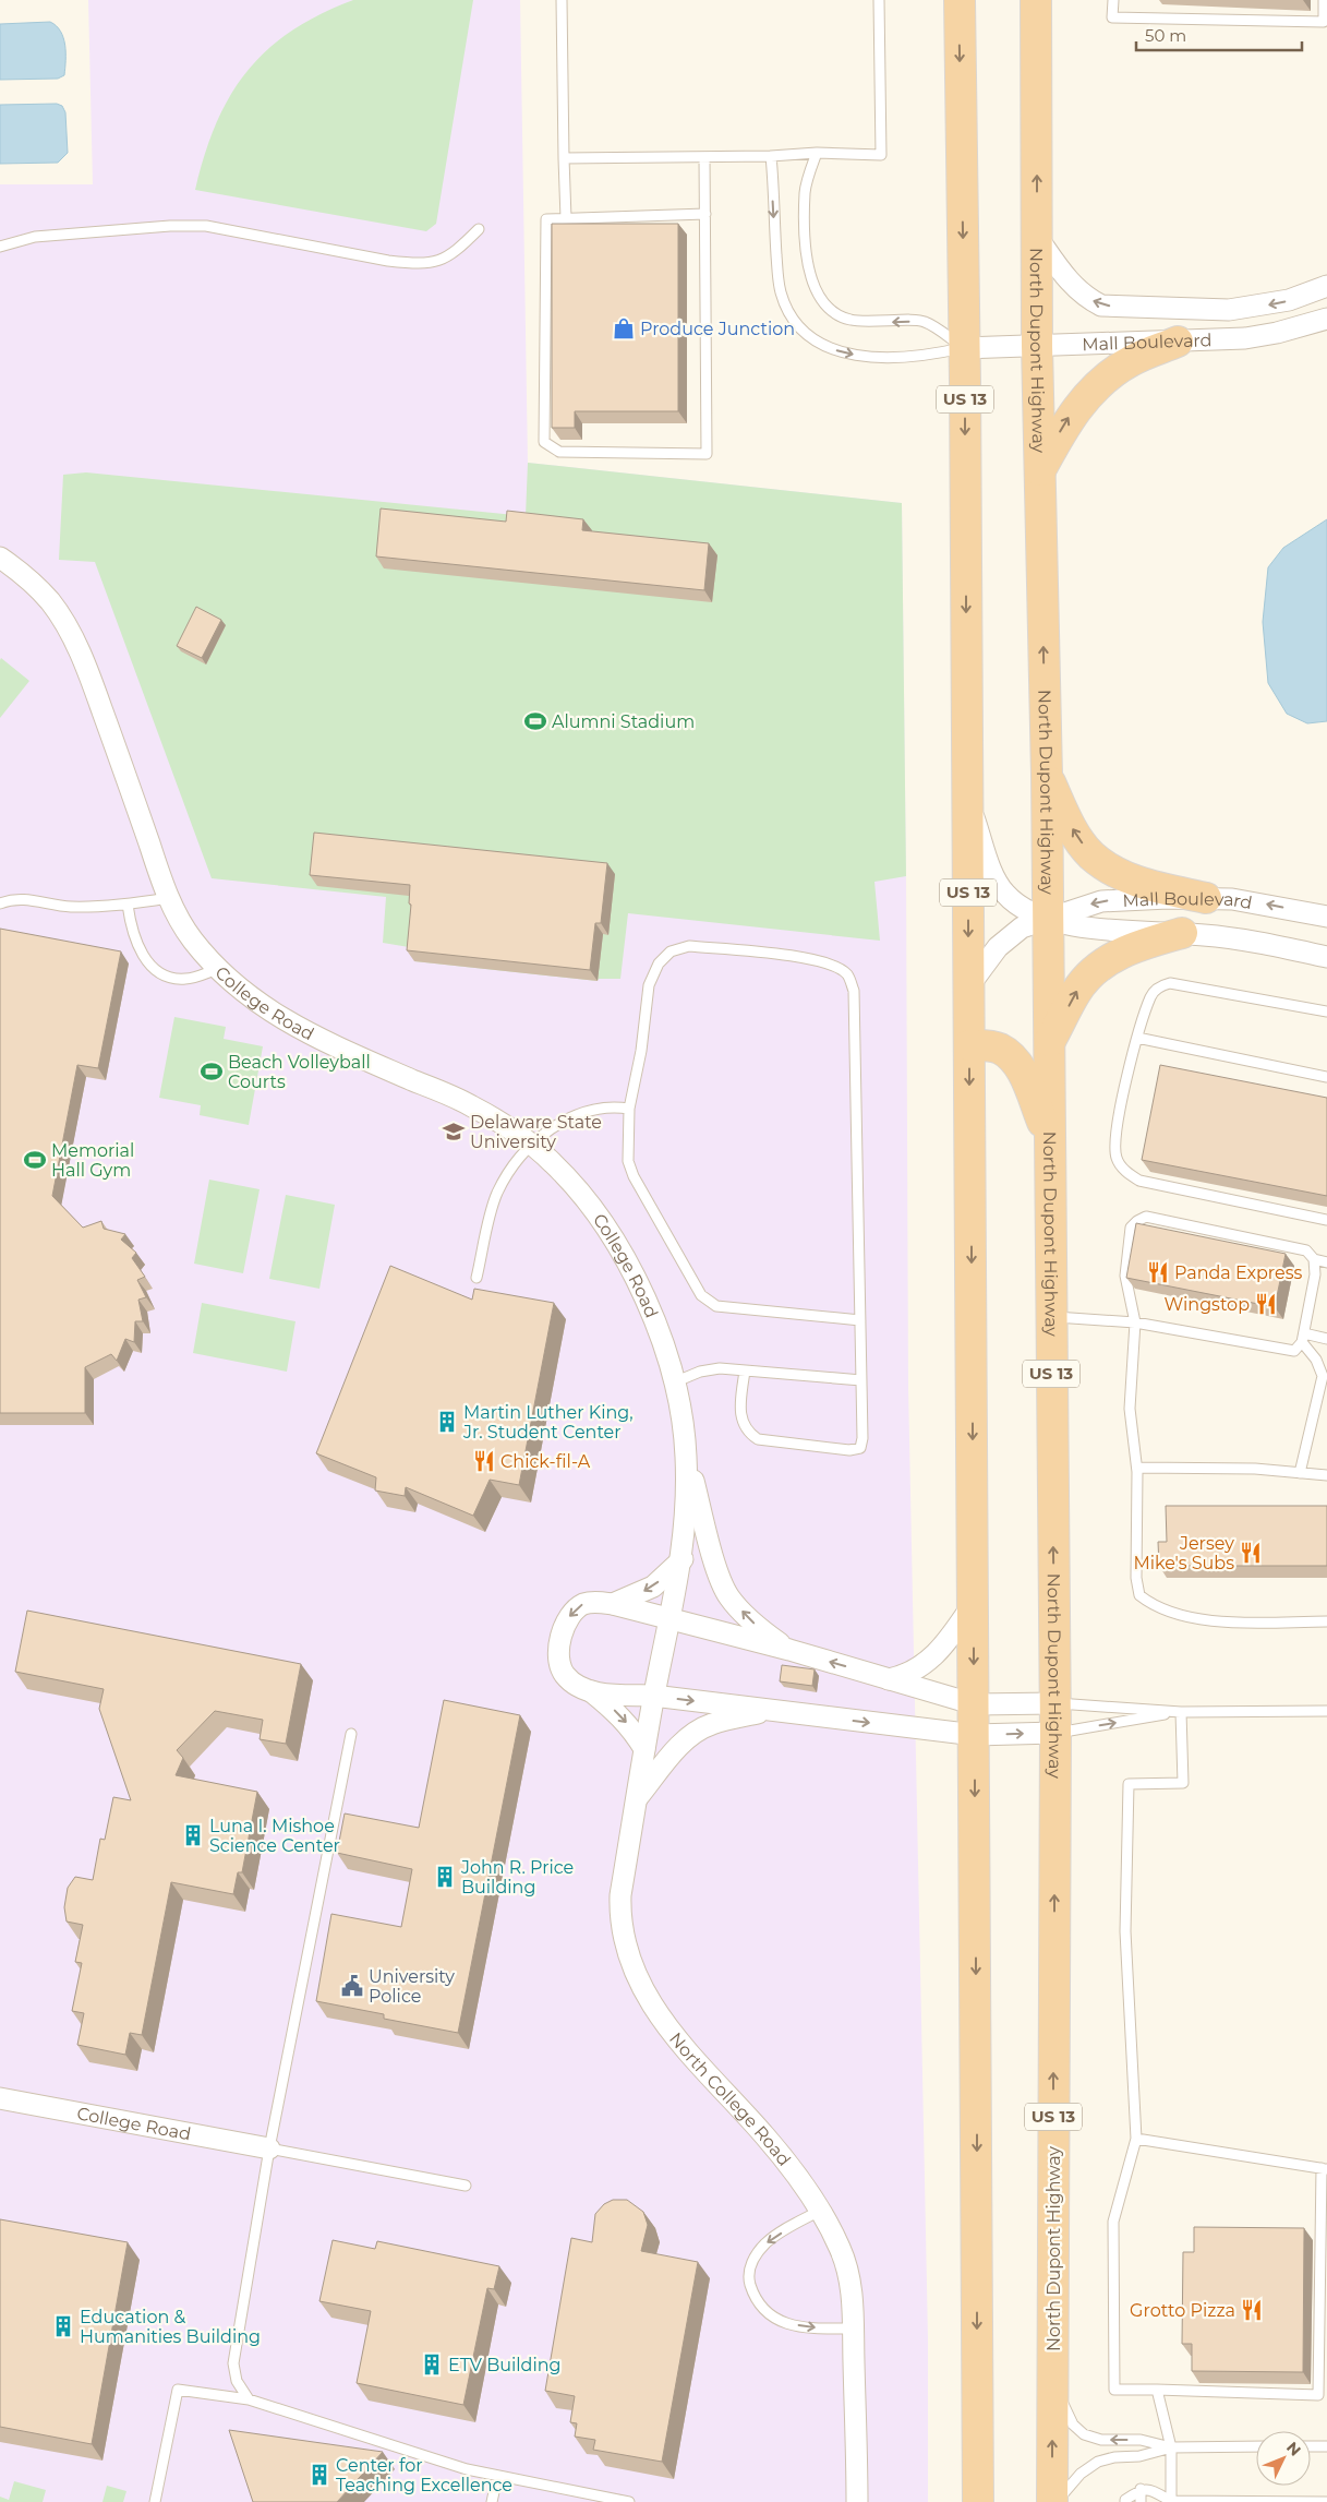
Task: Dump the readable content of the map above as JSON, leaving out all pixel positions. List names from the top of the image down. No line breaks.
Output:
{"streets":{"highway":["North Dupont Highway","US 13"],"street":["Mall Boulevard","College Road","North College Road"]},"crossings":[["Mall Boulevard","North Dupont Highway"],["Mall Boulevard","US 13"],["College Road","North College Road"]],"places":{"shop":["Produce Junction"],"sports":["Alumni Stadium","Beach Volleyball Courts","Memorial Hall Gym"],"school or university":["Delaware State University"],"restaurant":["Panda Express","Wingstop","Chick-fil-A","Jersey Mike's Subs","Grotto Pizza"],"building":["Martin Luther King, Jr. Student Center","Luna I. Mishoe Science Center","John R. Price Building","Education & Humanities Building","ETV Building","Center for Teaching Excellence"],"public building":["University Police"]},"scale_bar":"50 m","north":"top right"}
